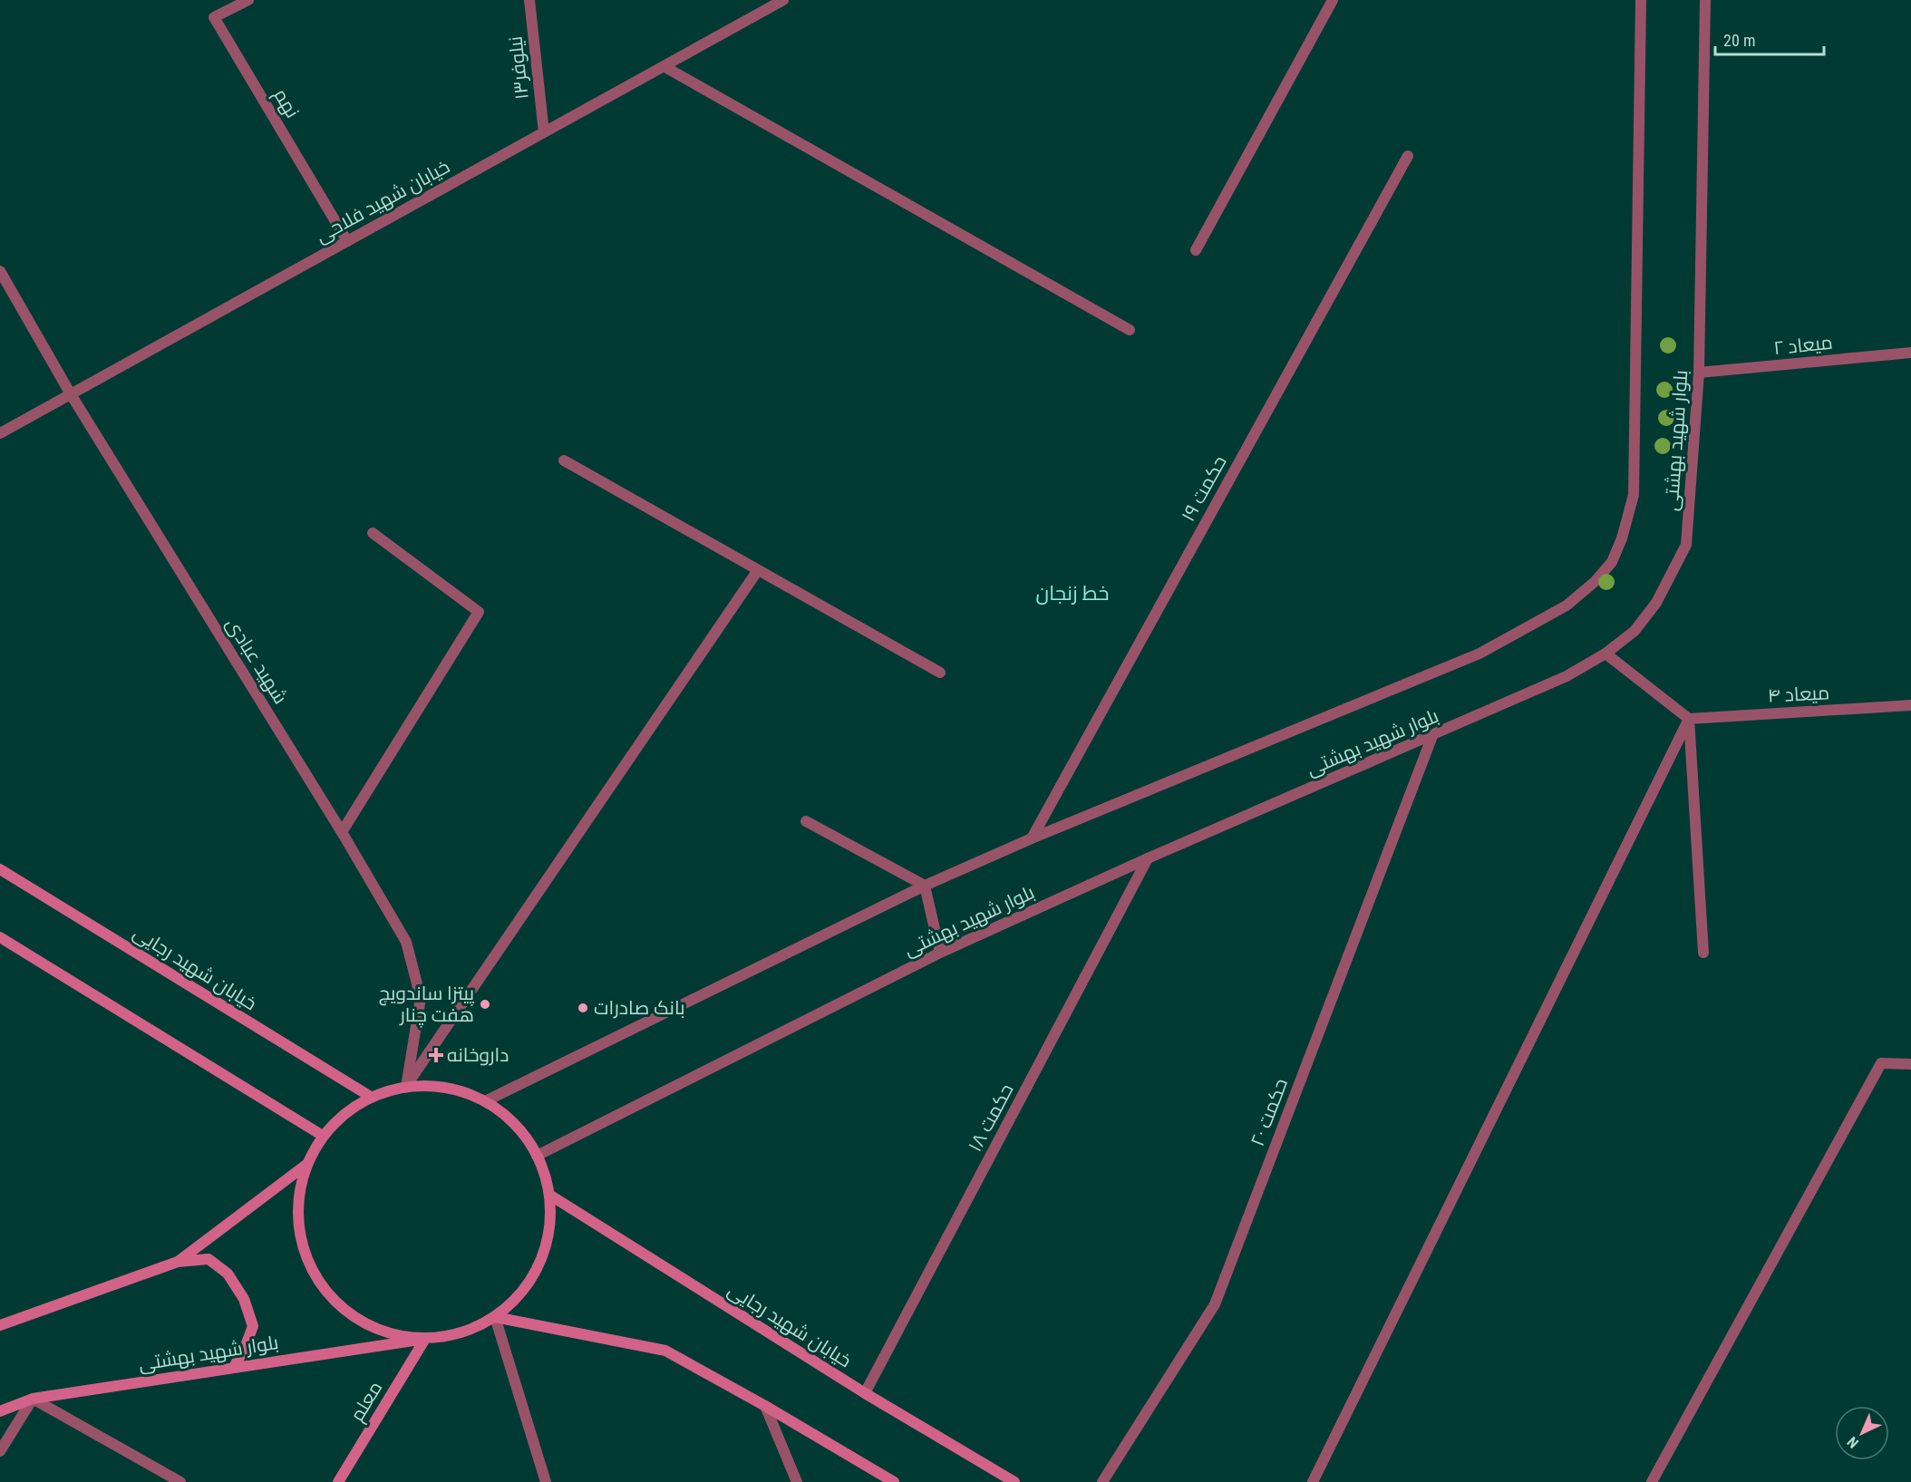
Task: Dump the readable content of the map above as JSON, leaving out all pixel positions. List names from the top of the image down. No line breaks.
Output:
{"streets":{"main road":["بلوار شهید بهشتی","خیابان شهید رجایی","معلم"],"street":["نیلوفر۱۳","نهم","خیابان شهید فلاحی","میعاد ۲","حکمت ۱۹","شهید عبادی","میعاد ۴","حکمت ۲۰","حکمت ۱۸"]},"crossings":[["نیلوفر۱۳","خیابان شهید فلاحی"],["نهم","خیابان شهید فلاحی"],["خیابان شهید فلاحی","شهید عبادی"],["میعاد ۲","بلوار شهید بهشتی"],["بلوار شهید بهشتی","حکمت ۱۹"],["بلوار شهید بهشتی","شهید عبادی"],["بلوار شهید بهشتی","خیابان شهید رجایی"],["بلوار شهید بهشتی","حکمت ۲۰"],["بلوار شهید بهشتی","حکمت ۱۸"],["بلوار شهید بهشتی","معلم"],["خیابان شهید رجایی","حکمت ۱۸"]],"districts":["خط زنجان"],"places":{"other":["پیتزا ساندویچ هفت چنار","بانک صادرات"],"health":["داروخانه"]},"scale_bar":"20 m","north":"bottom left"}
